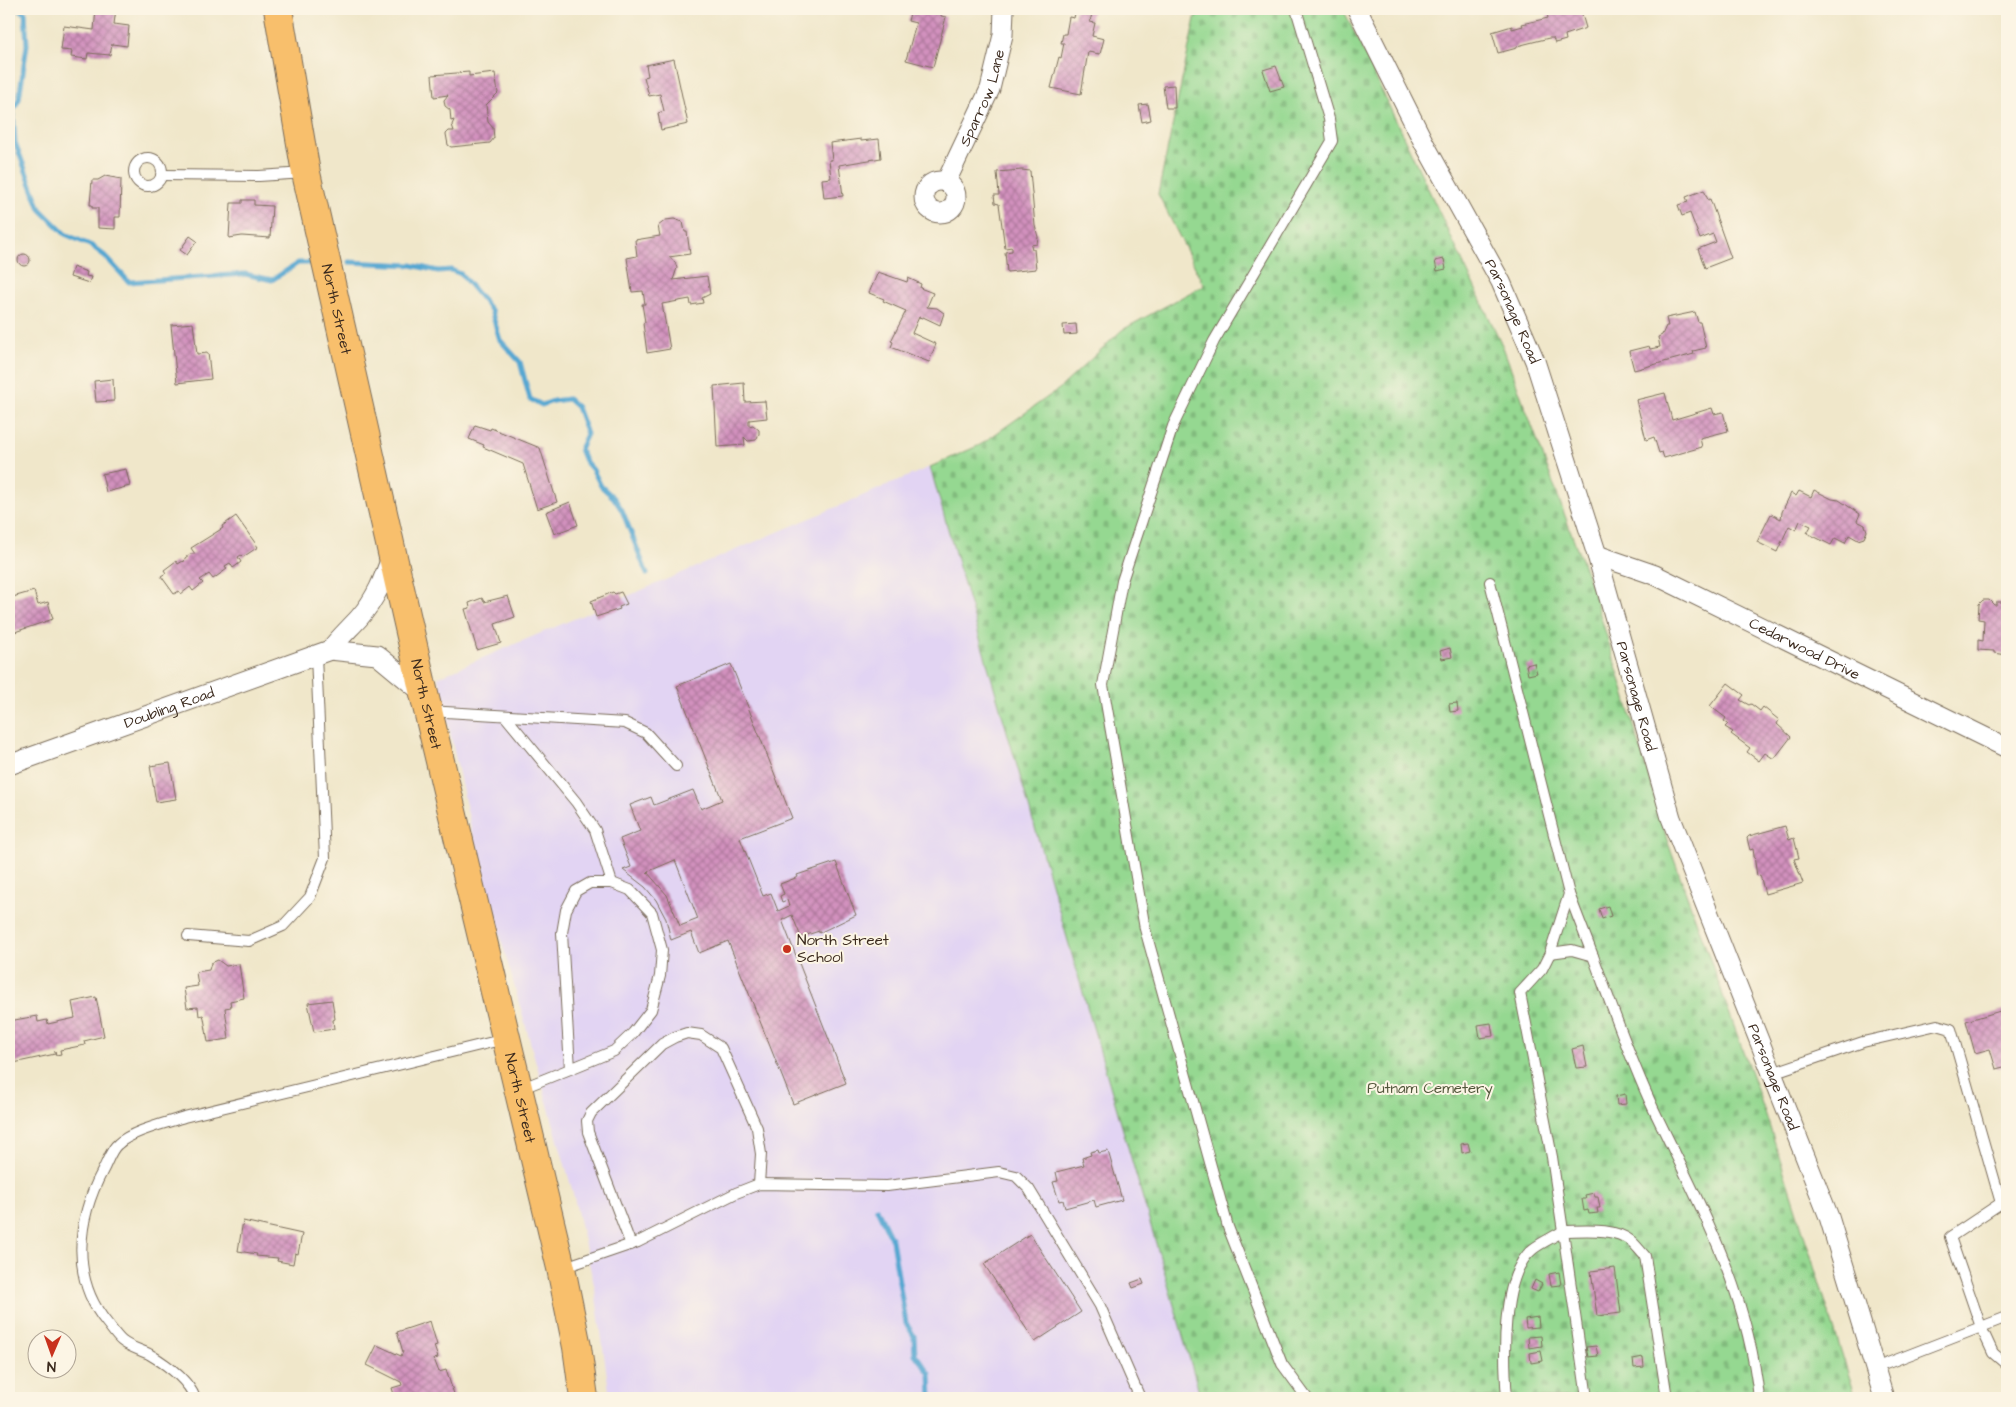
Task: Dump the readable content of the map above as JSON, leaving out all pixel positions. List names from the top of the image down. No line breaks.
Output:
{"streets":{"main road":["North Street"],"street":["Sparrow Lane","Parsonage Road","Cedarwood Drive","Doubling Road"]},"crossings":[["North Street","Doubling Road"],["Parsonage Road","Cedarwood Drive"]],"parks":["Putnam Cemetery"],"places":["North Street School"],"north":"bottom"}
